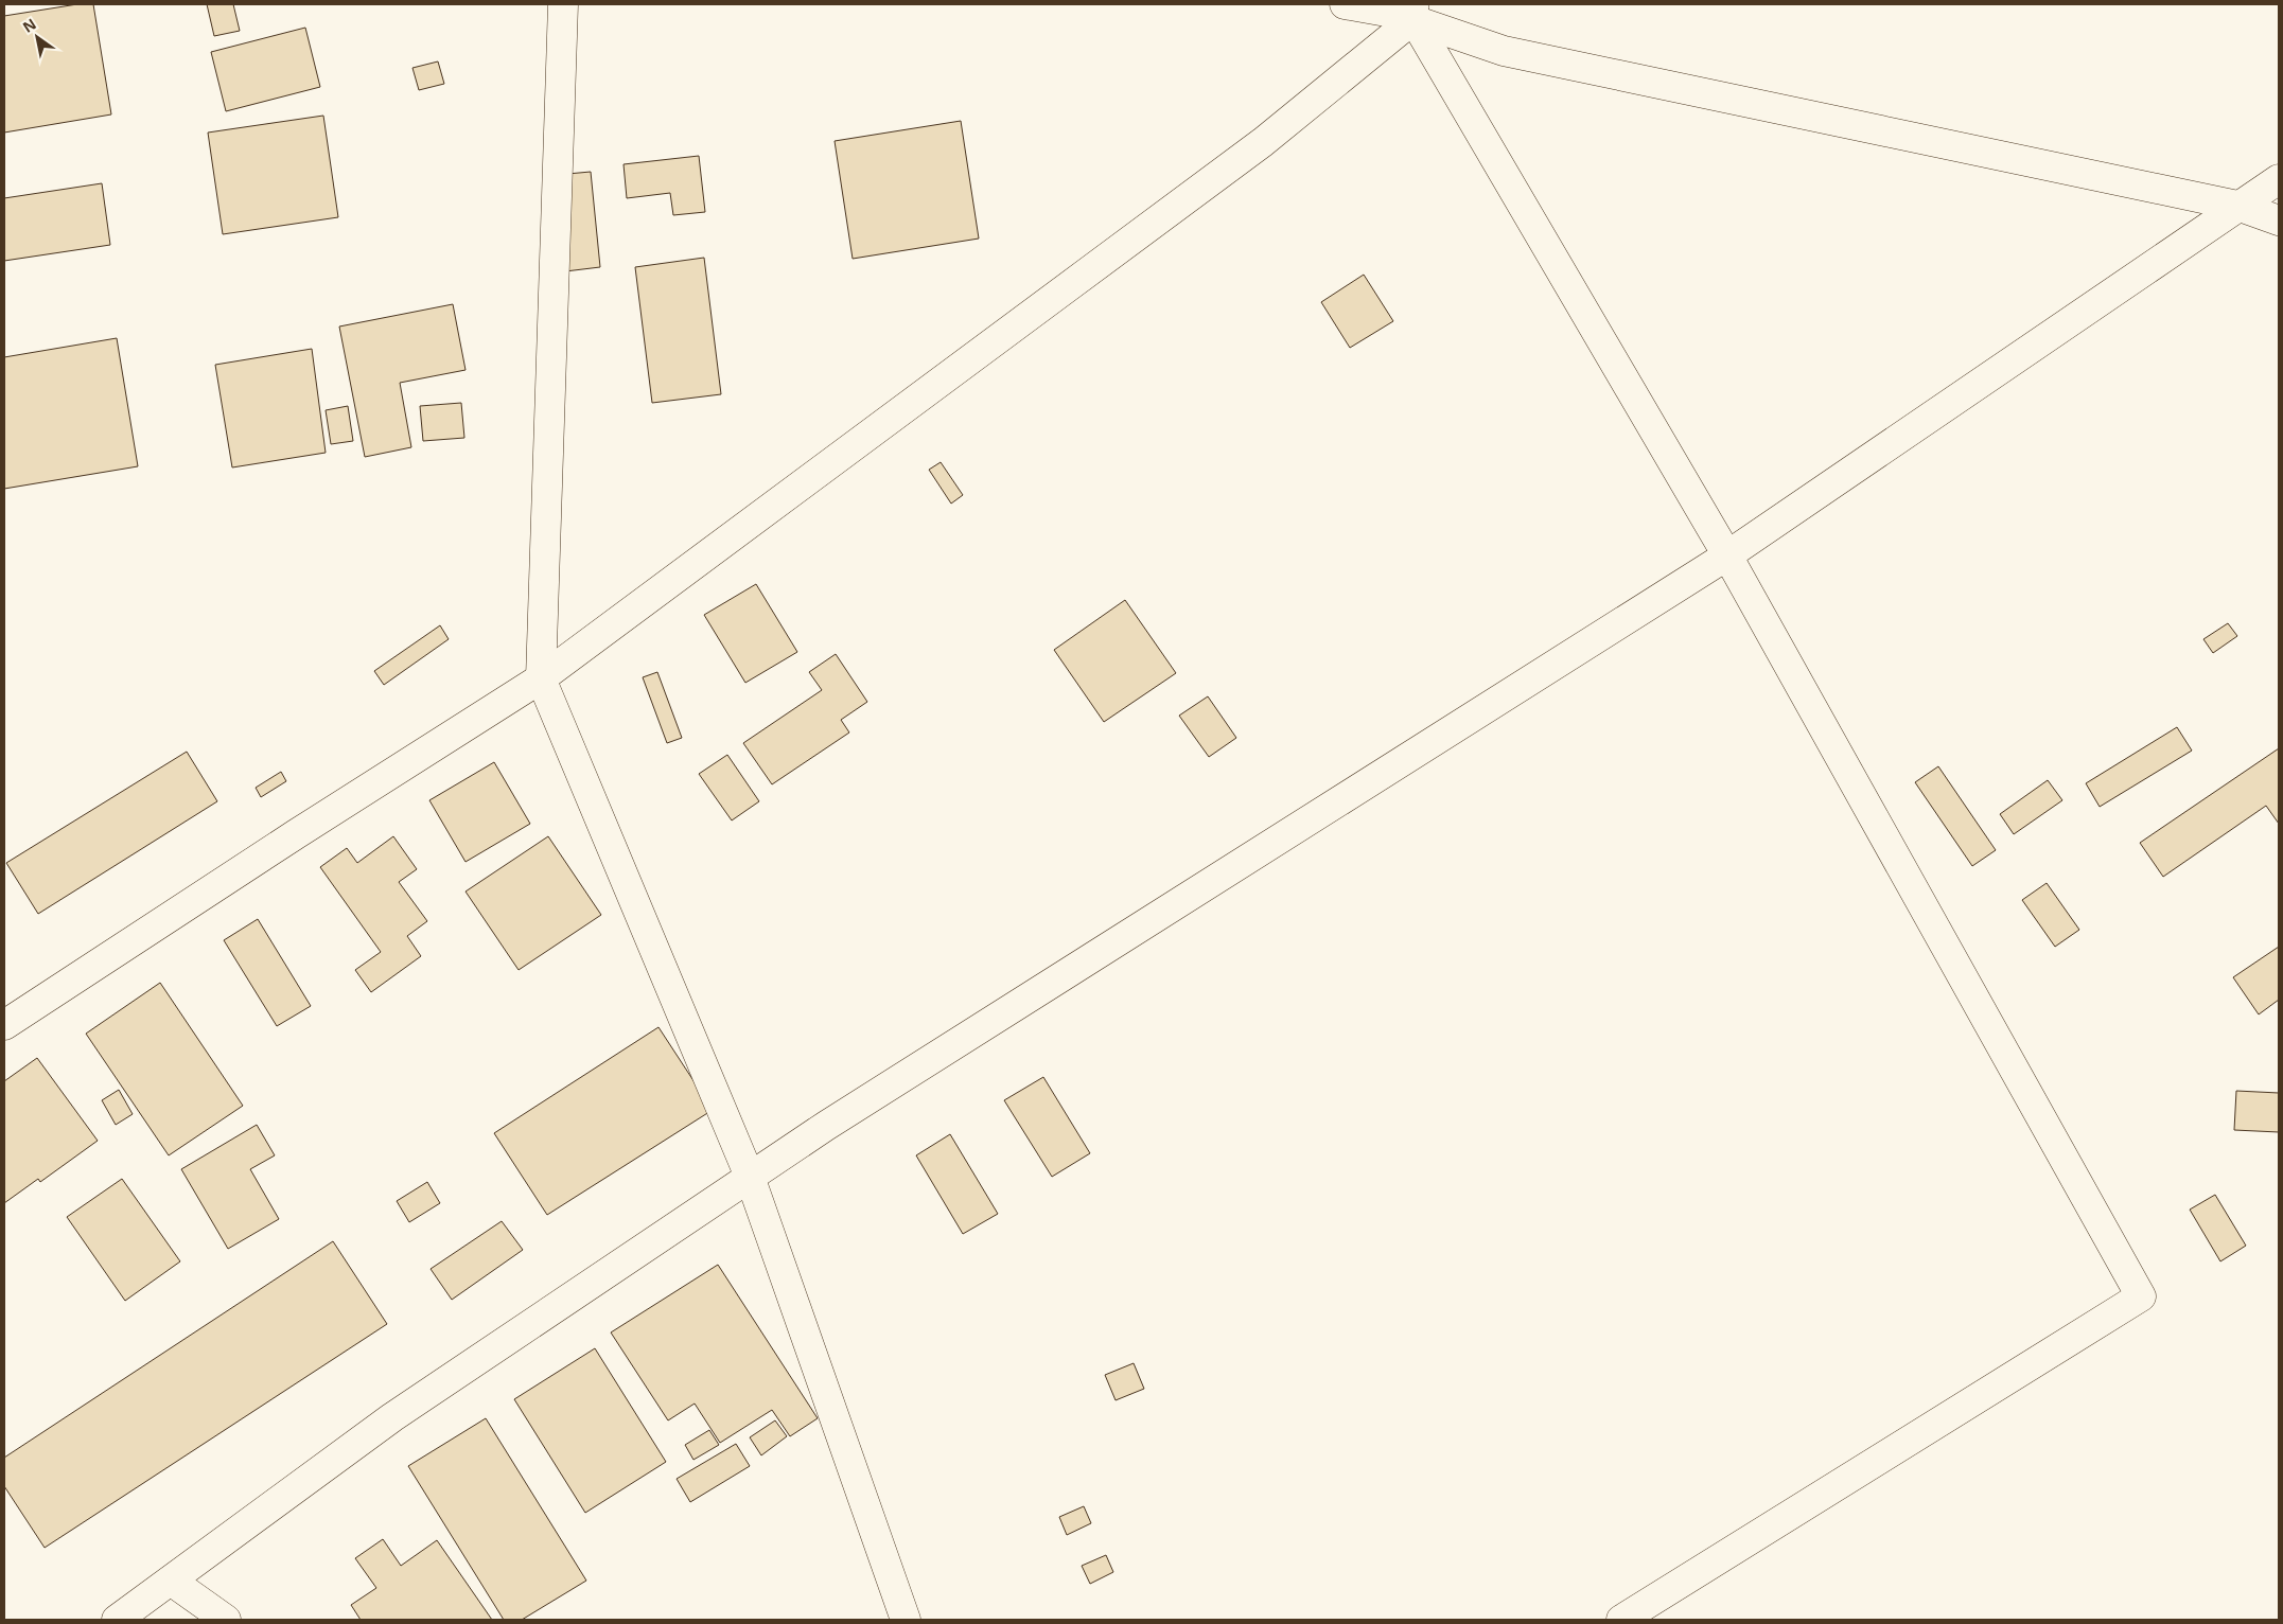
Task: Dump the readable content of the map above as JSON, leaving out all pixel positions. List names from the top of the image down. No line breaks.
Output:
{"north":"top left"}
